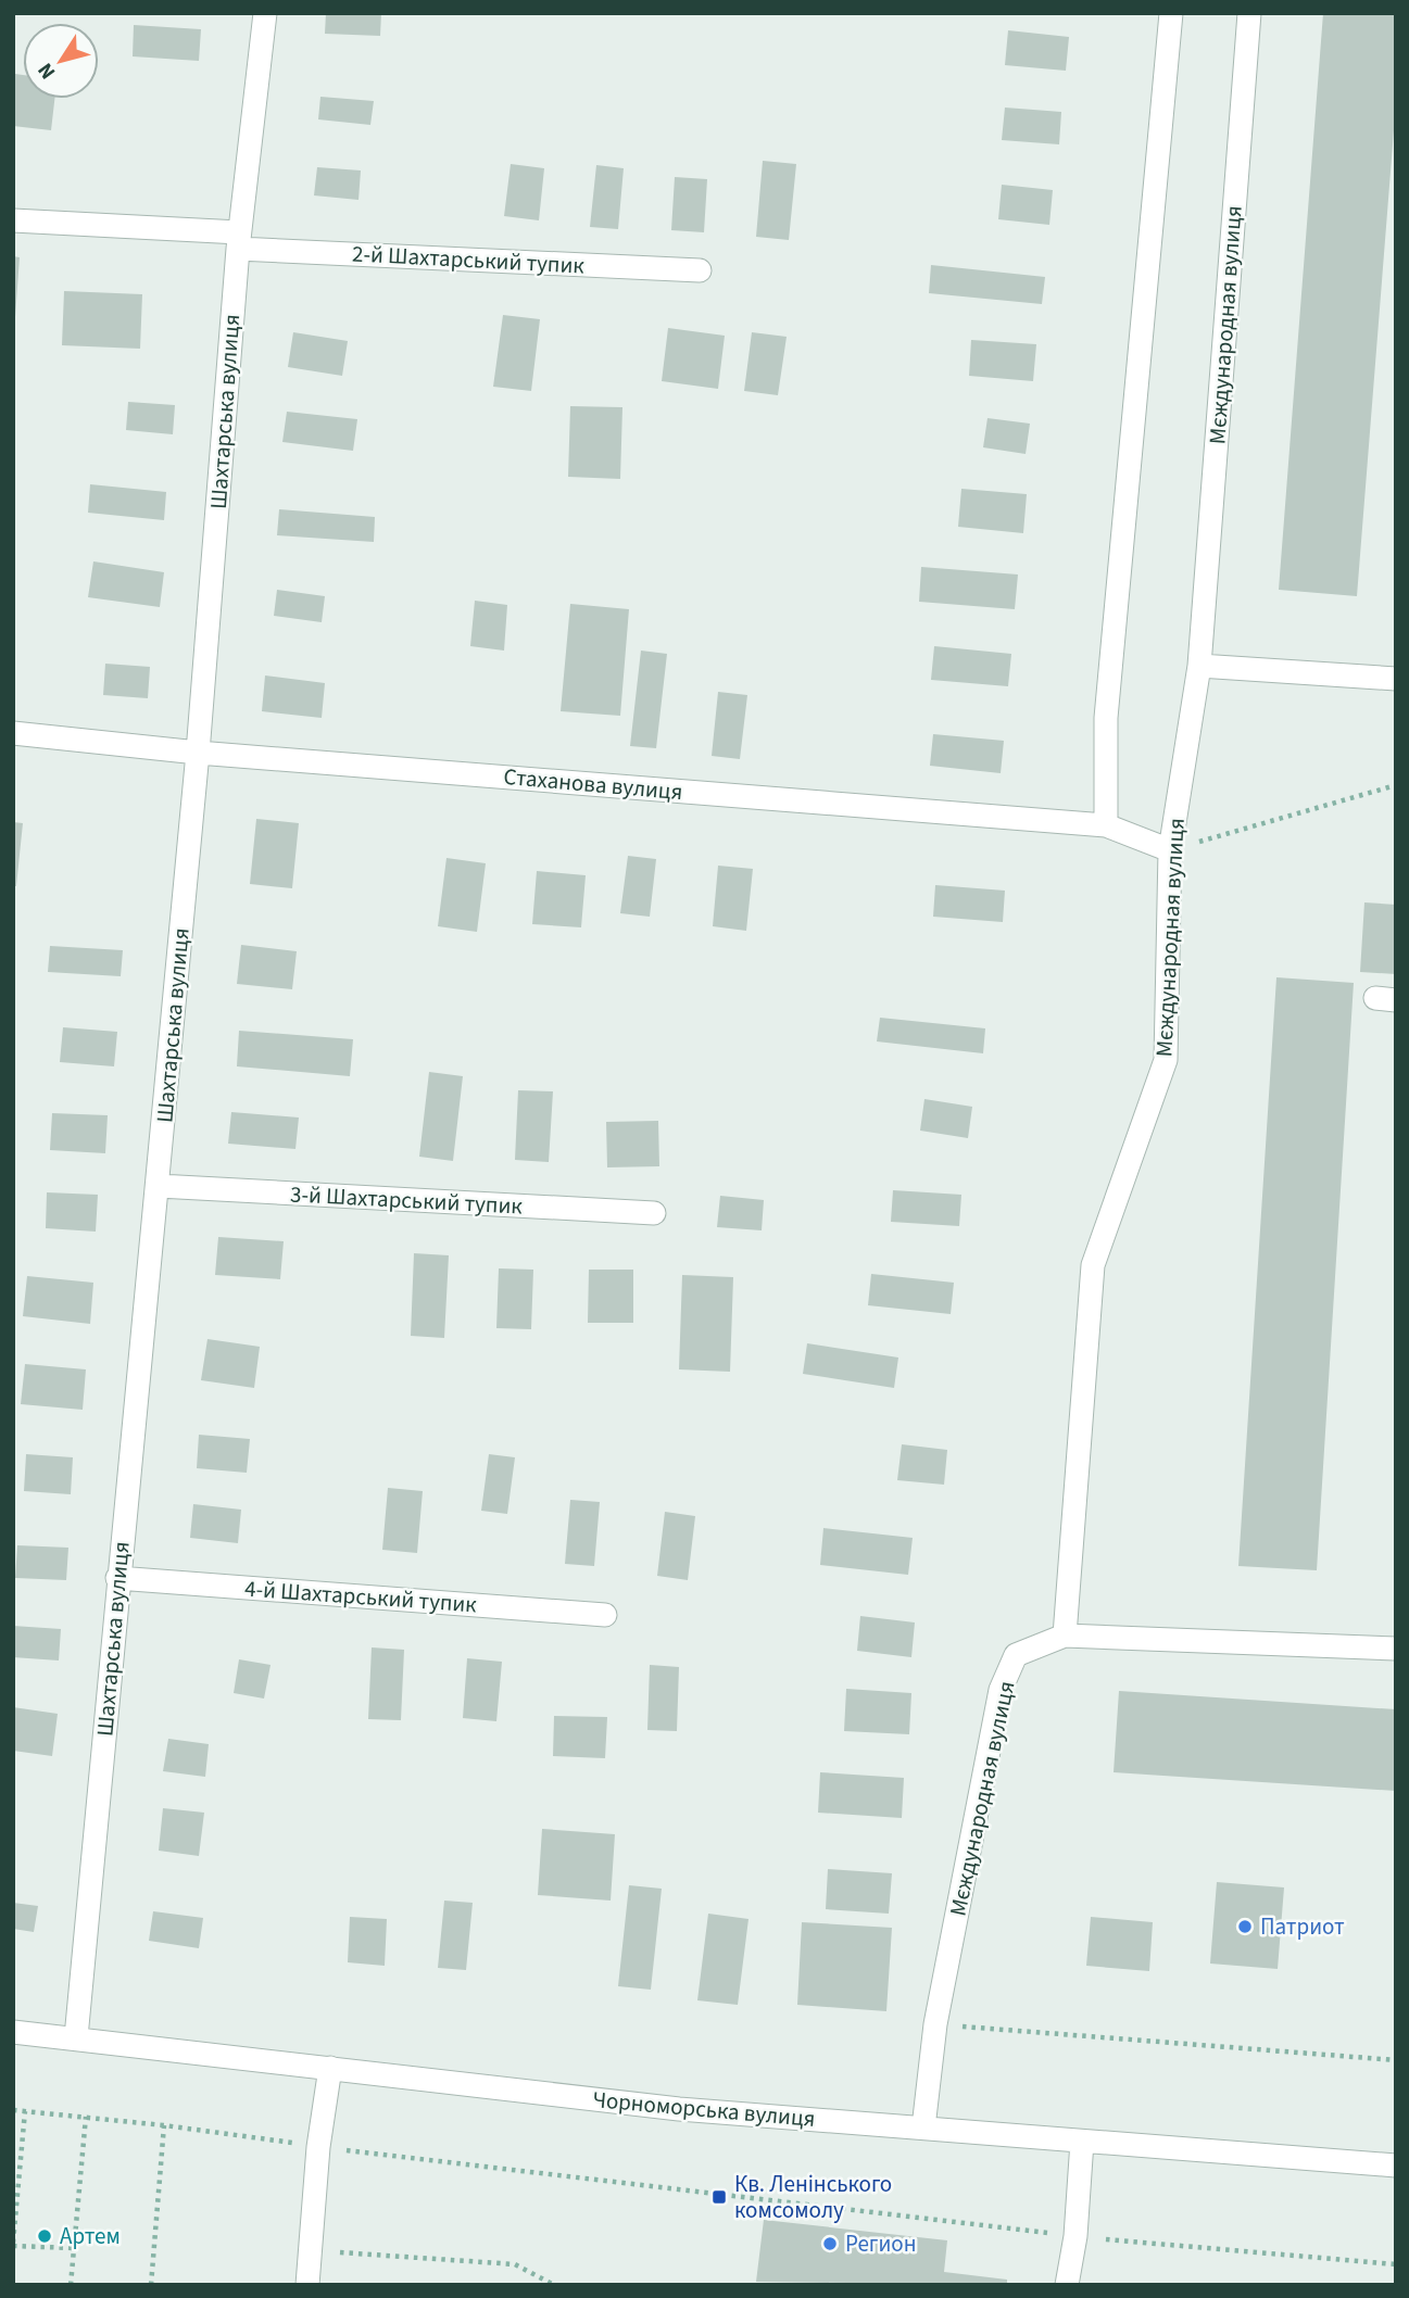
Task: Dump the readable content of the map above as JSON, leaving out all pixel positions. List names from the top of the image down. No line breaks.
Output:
{"streets":{"street":["2-й Шахтарський тупик","Мєждународная вулиця","Шахтарська вулиця","Стаханова вулиця","3-й Шахтарський тупик","4-й Шахтарський тупик","Чорноморська вулиця"]},"crossings":[["2-й Шахтарський тупик","Шахтарська вулиця"],["Мєждународная вулиця","Стаханова вулиця"],["Мєждународная вулиця","Чорноморська вулиця"],["Шахтарська вулиця","Стаханова вулиця"],["Шахтарська вулиця","3-й Шахтарський тупик"],["Шахтарська вулиця","4-й Шахтарський тупик"],["Шахтарська вулиця","Чорноморська вулиця"]],"places":{"other":["Патриот","Артем","Регион"],"transit":["Кв. Ленінського комсомолу"]},"north":"bottom left"}
